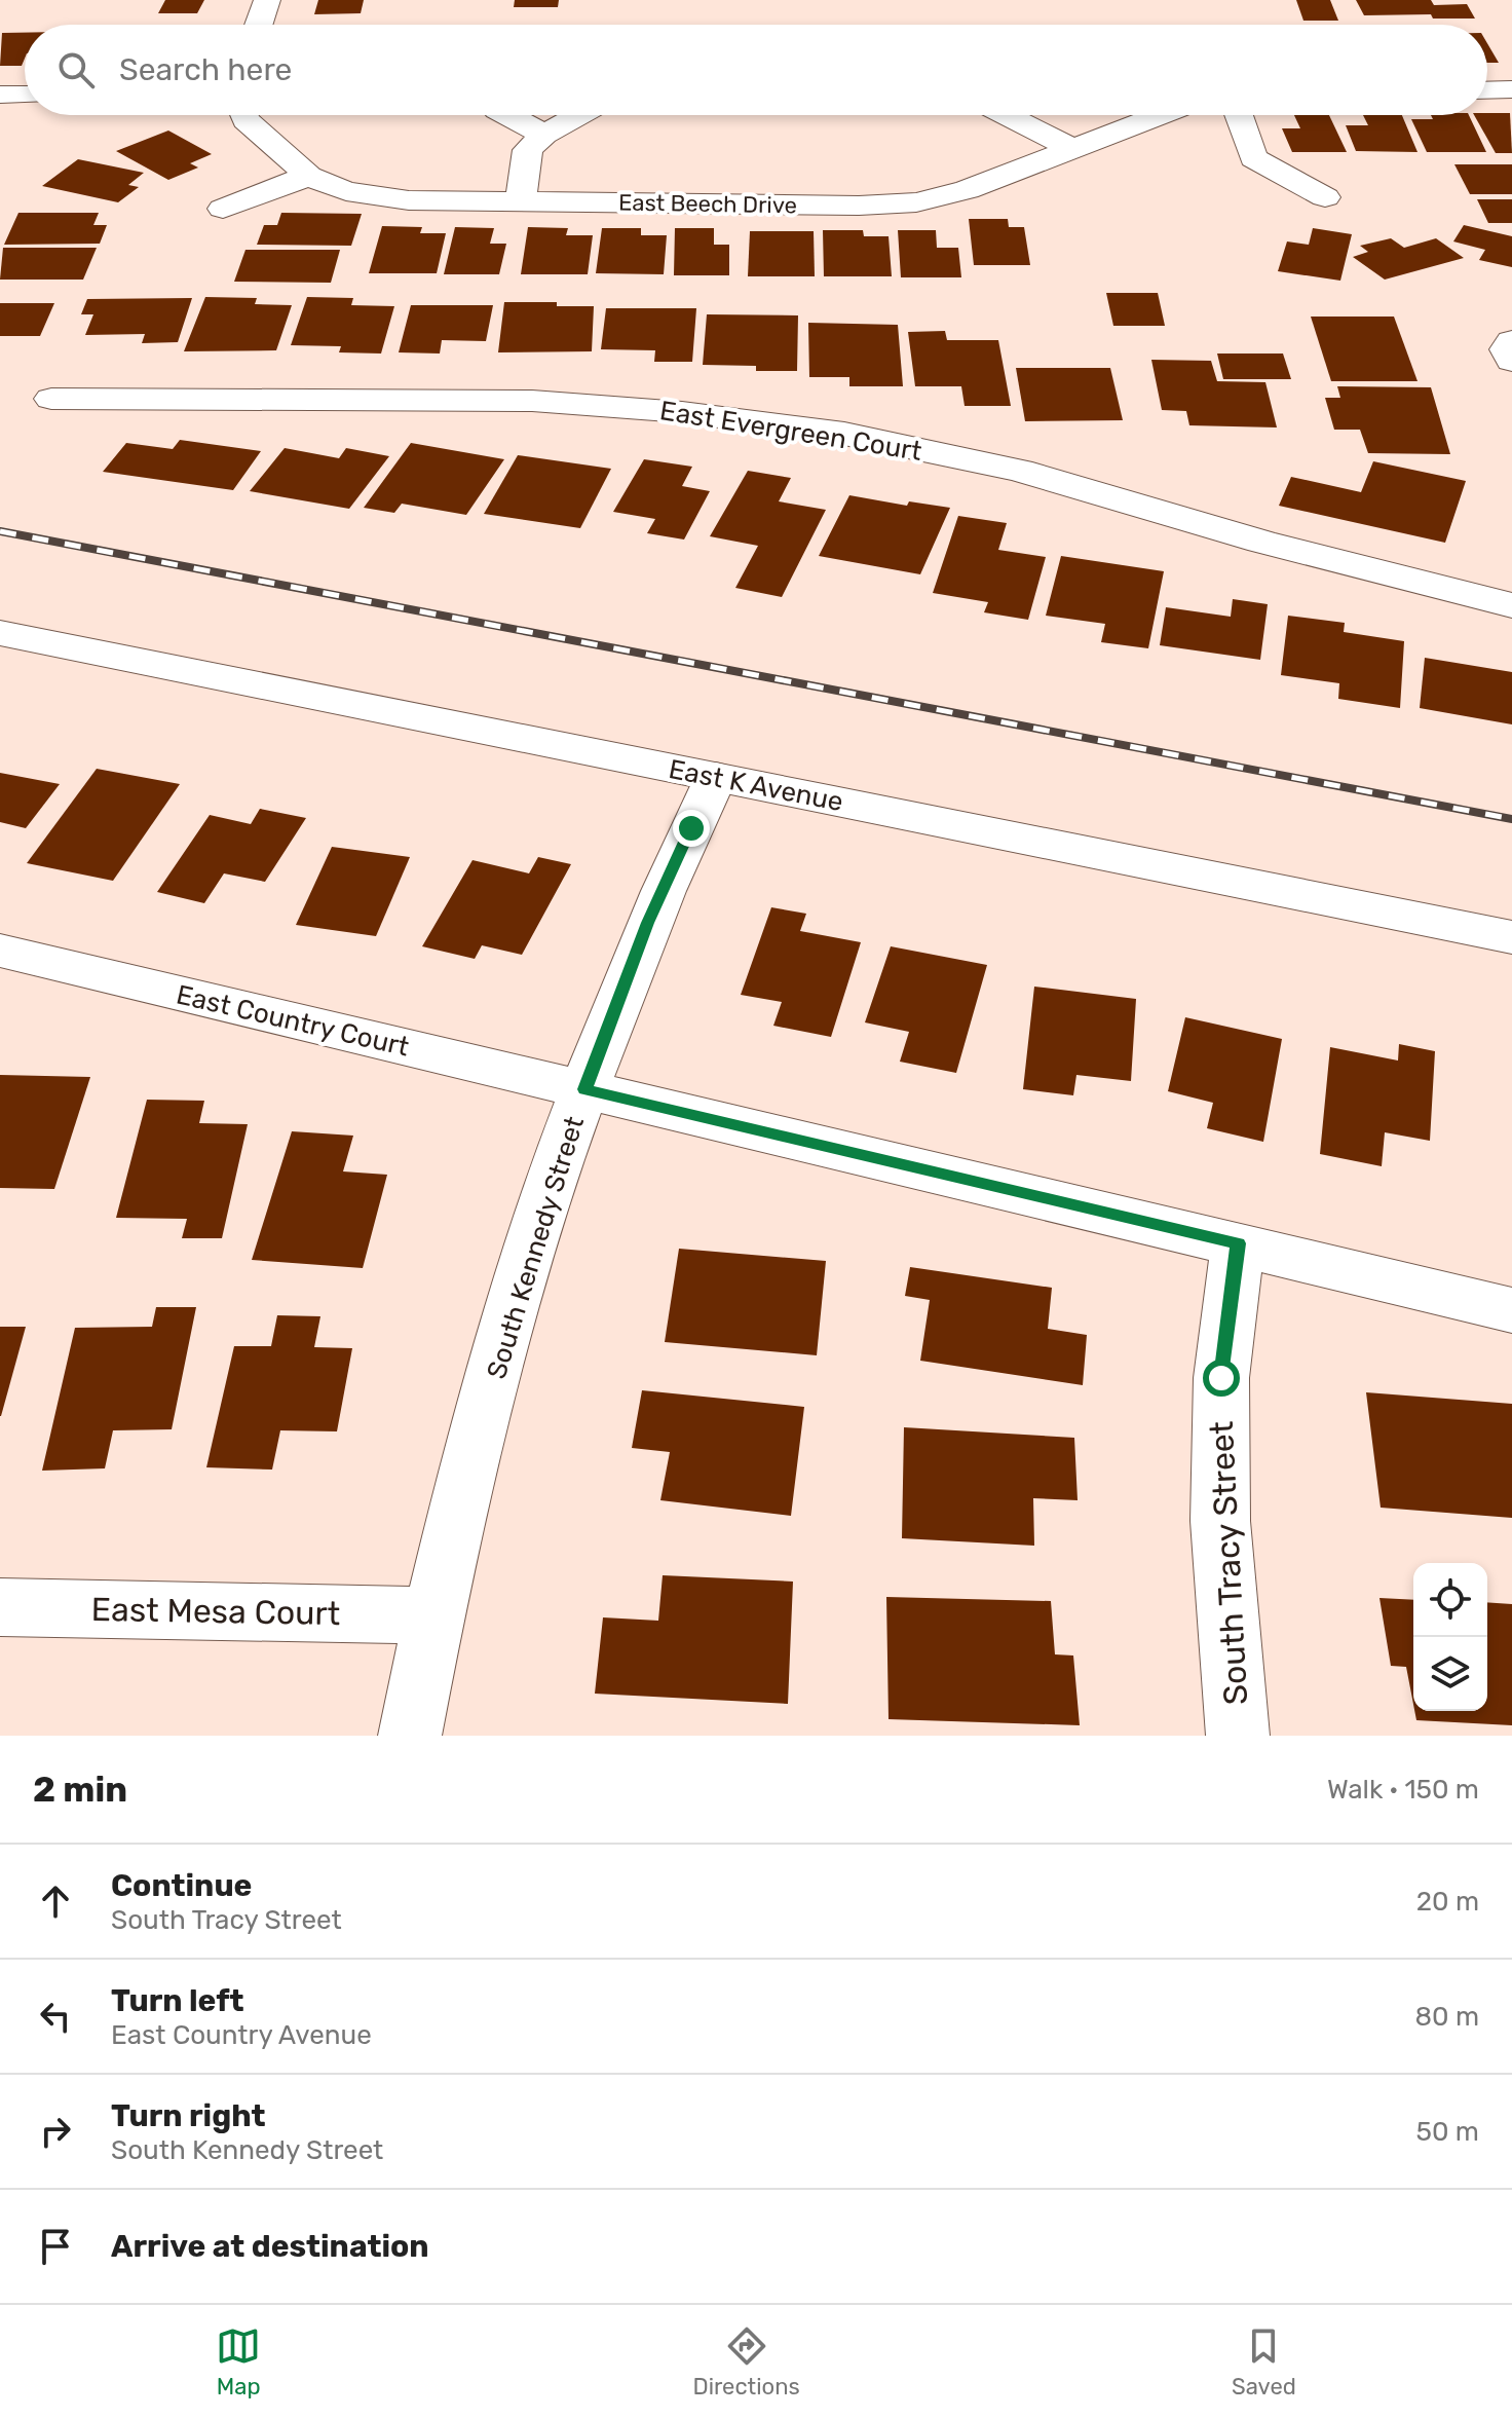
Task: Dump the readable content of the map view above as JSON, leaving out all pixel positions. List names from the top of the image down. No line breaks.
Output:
{"streets":{"street":["East Beech Drive","East Evergreen Court","East K Avenue","East Country Court","South Kennedy Street","South Tracy Street","East Mesa Court"]},"crossings":[["East K Avenue","South Kennedy Street"],["East Country Court","South Kennedy Street"],["East Country Court","South Tracy Street"],["South Kennedy Street","East Mesa Court"]],"page":{"search":"Search here","heading":["2 min","Walk · 150 m"],"list":[["Continue","South Tracy Street","20 m"],["Turn left","East Country Avenue","80 m"],["Turn right","South Kennedy Street","50 m"],"Arrive at destination"],"nav":["Map","Directions","Saved"]}}
